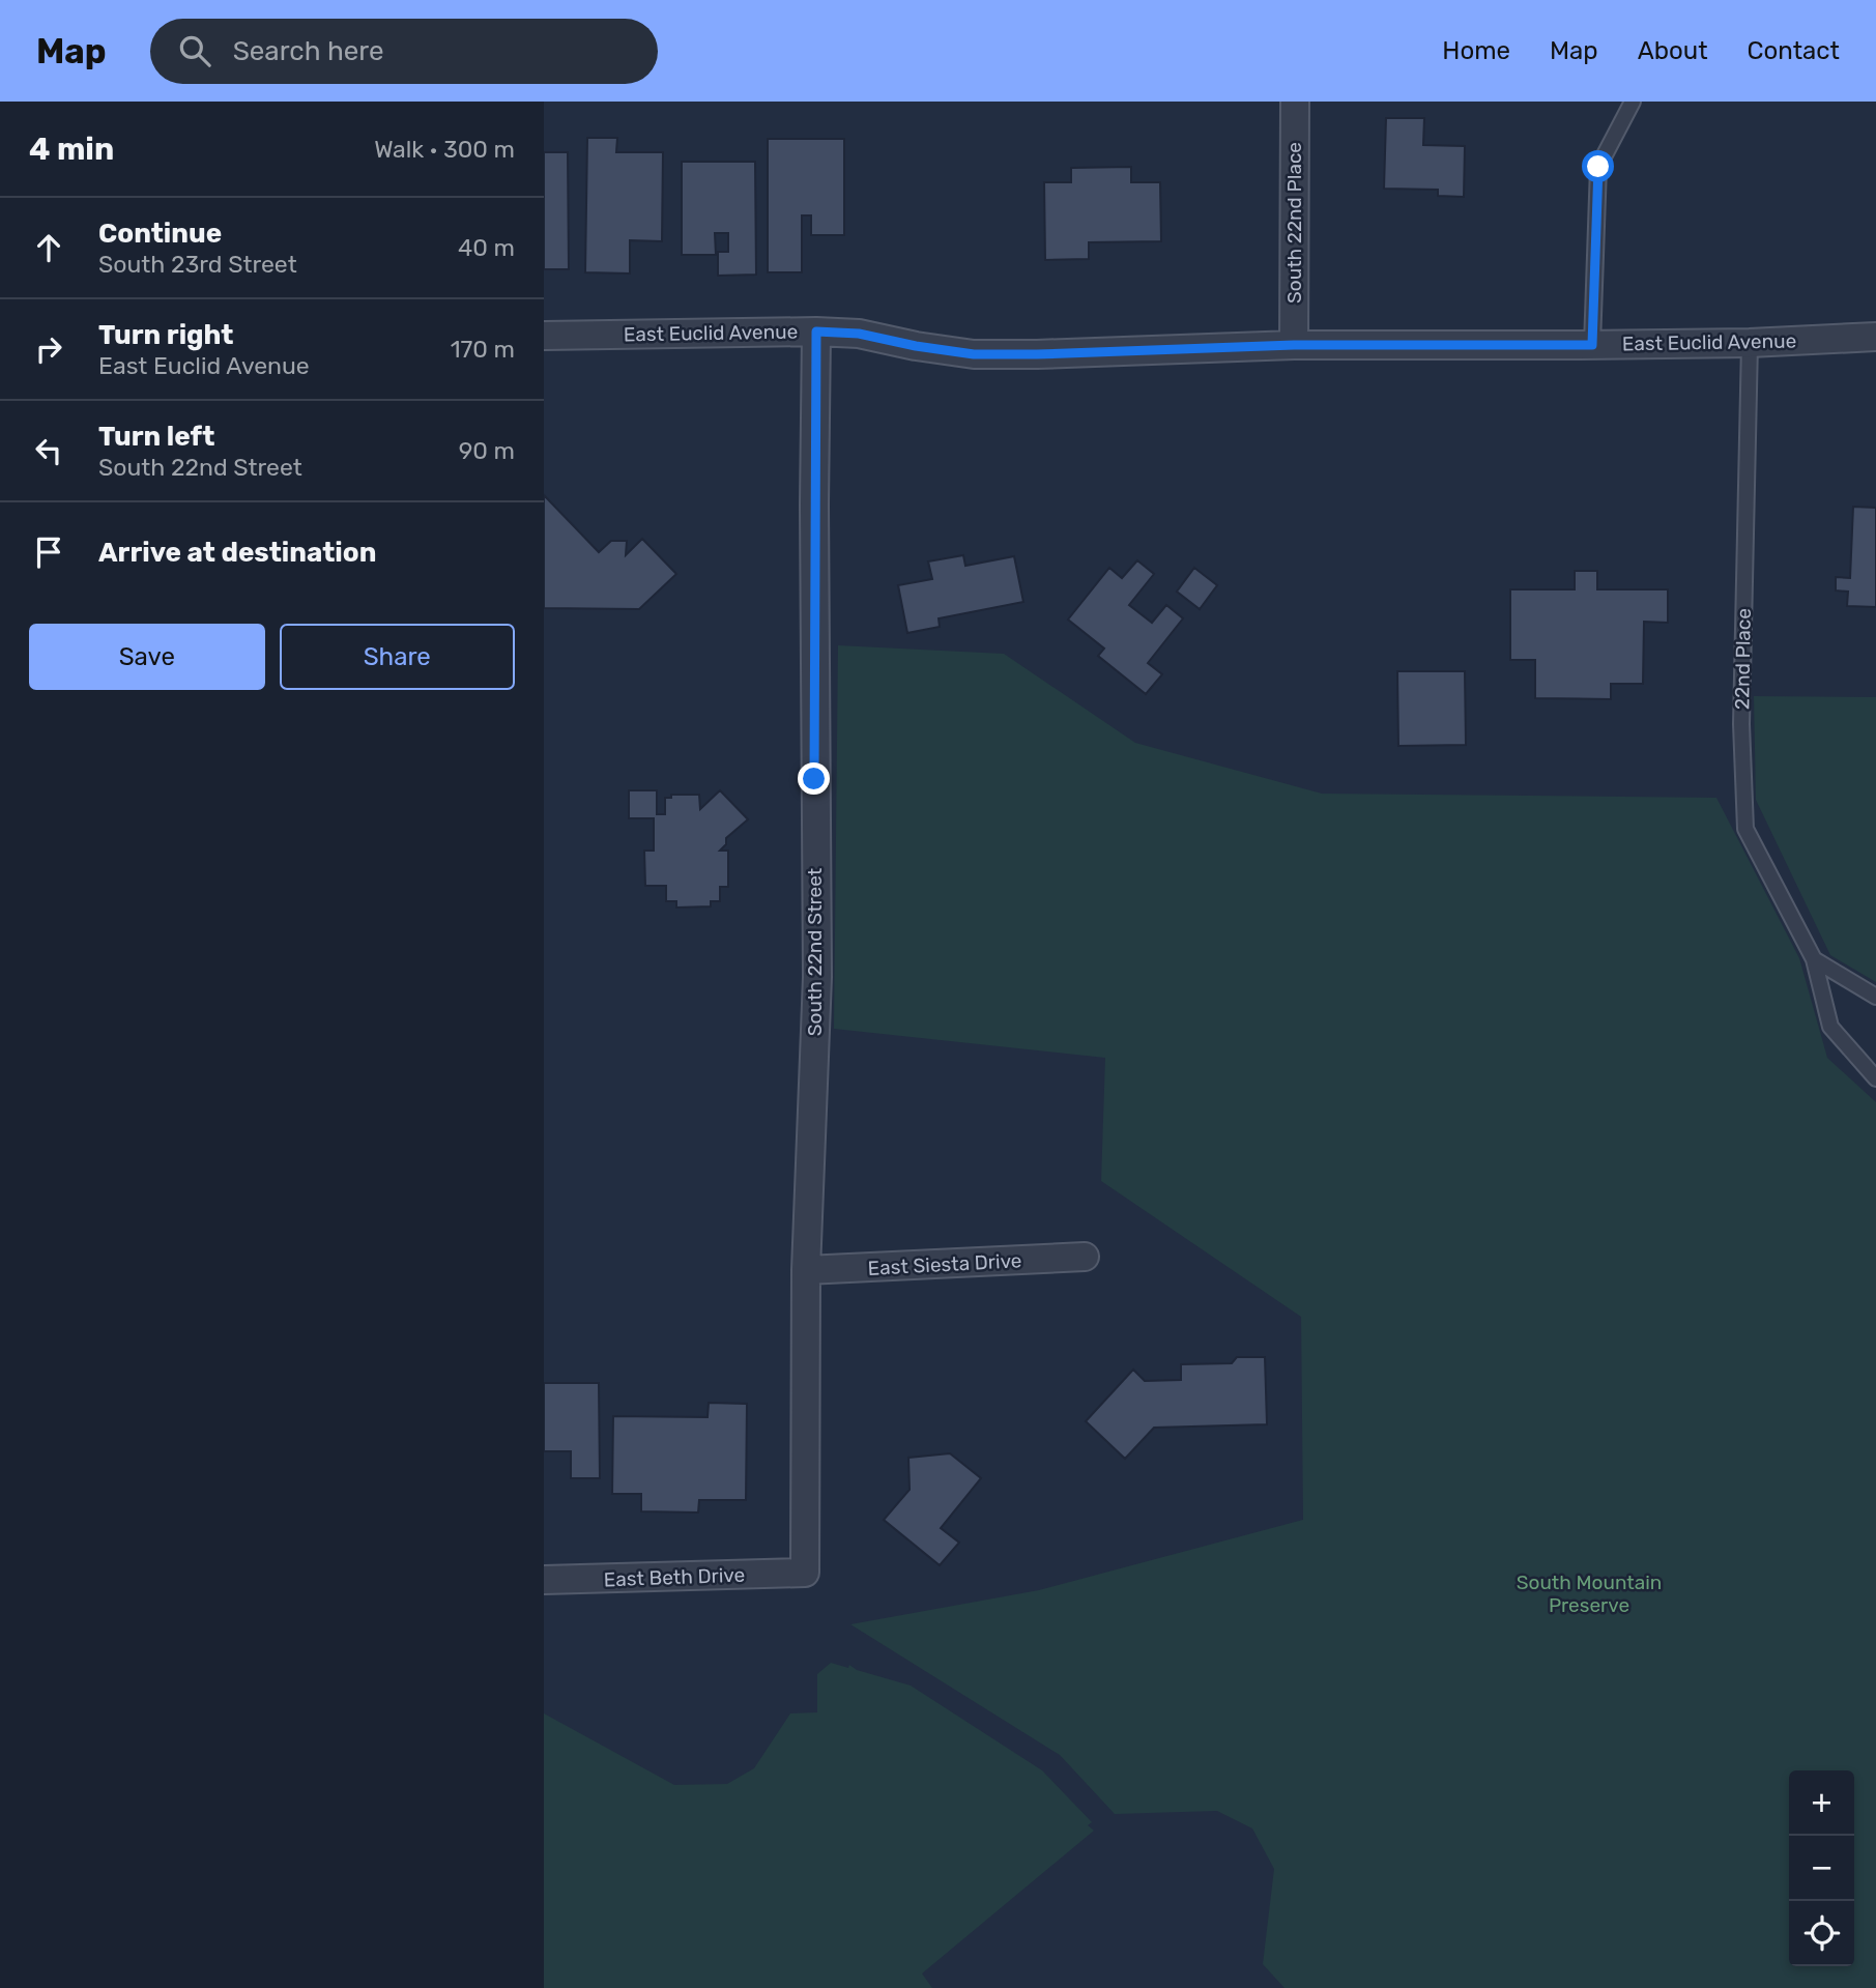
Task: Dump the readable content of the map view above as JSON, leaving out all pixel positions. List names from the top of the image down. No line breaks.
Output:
{"streets":{"street":["South 22nd Place","East Euclid Avenue","South 22nd Street","East Siesta Drive","East Beth Drive"],"lane":["22nd Place"]},"crossings":[["South 22nd Place","East Euclid Avenue"],["East Euclid Avenue","22nd Place"],["East Euclid Avenue","South 22nd Street"],["South 22nd Street","East Siesta Drive"],["South 22nd Street","East Beth Drive"]],"parks":["South Mountain Preserve"],"page":{"header":"Map","search":"Search here","nav":["Home","Map","About","Contact"],"heading":["4 min","Walk · 300 m"],"list":[["Continue","South 23rd Street","40 m"],["Turn right","East Euclid Avenue","170 m"],["Turn left","South 22nd Street","90 m"],"Arrive at destination"],"buttons":["Save","Share"],"map_buttons":["+","−"]}}
